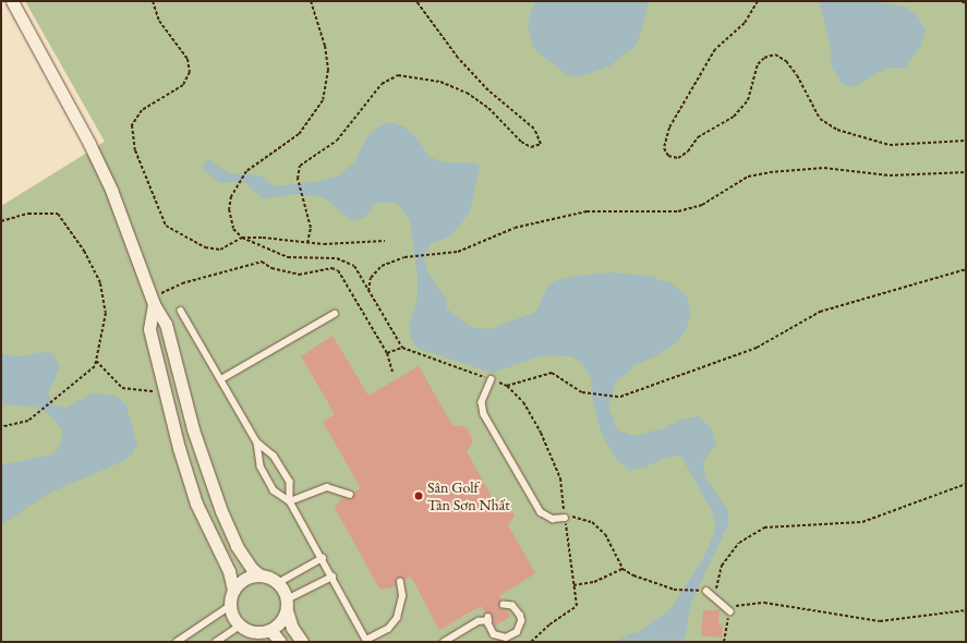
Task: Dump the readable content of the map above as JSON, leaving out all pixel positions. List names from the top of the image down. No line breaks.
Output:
{"places":["Sân Golf Tân Sơn Nhất"]}
